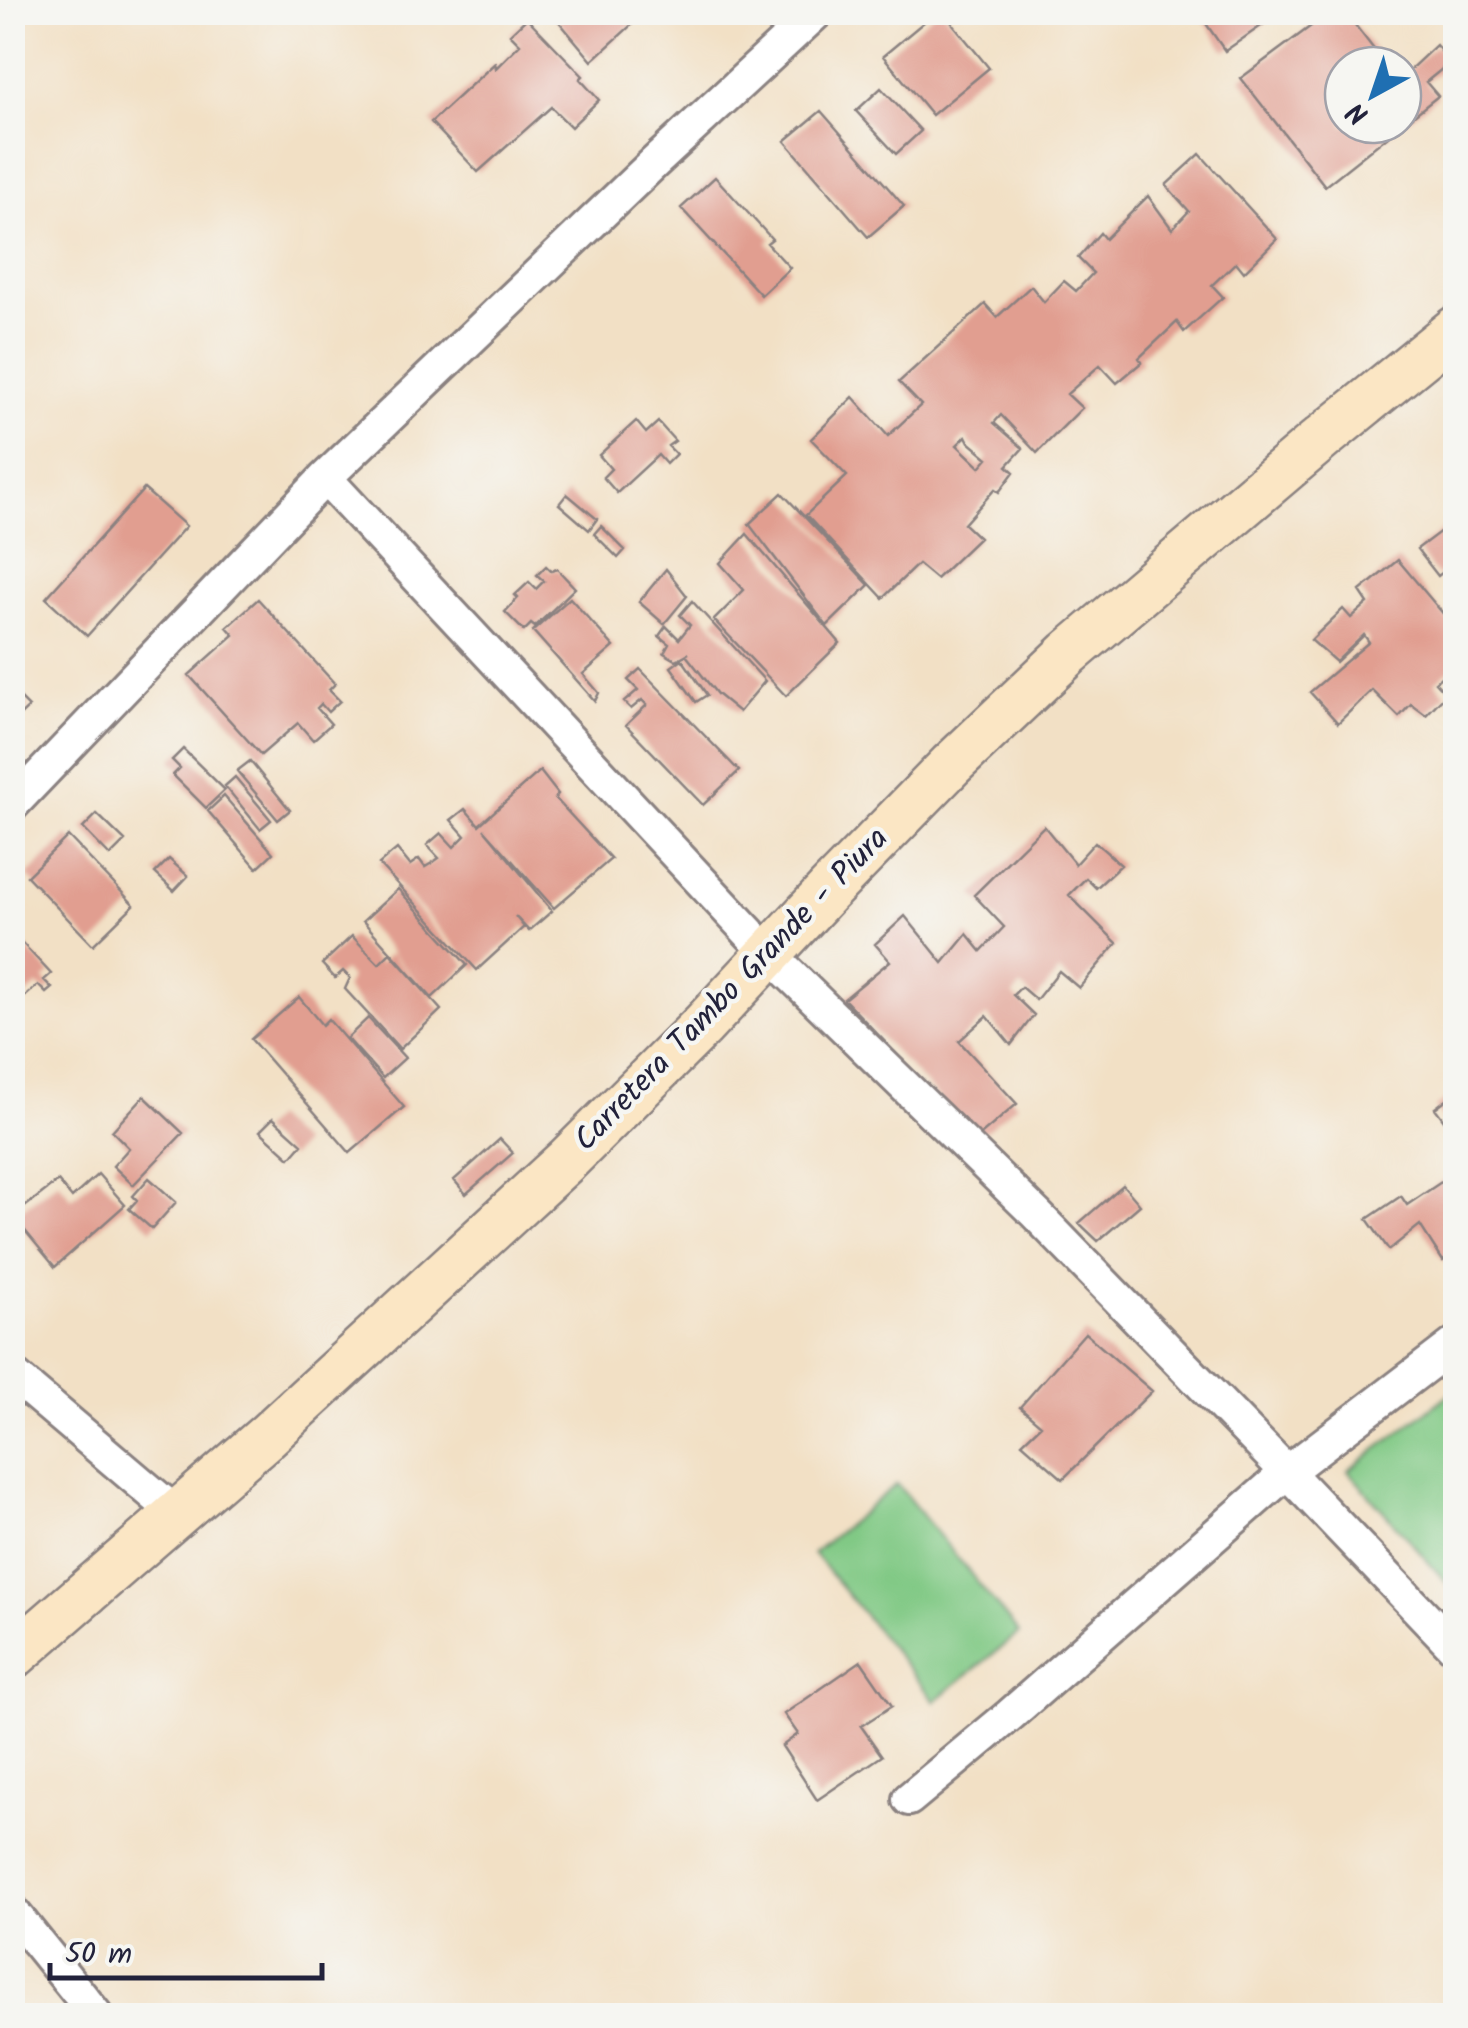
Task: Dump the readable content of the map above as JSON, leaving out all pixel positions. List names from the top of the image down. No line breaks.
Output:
{"streets":{"main road":["Carretera Tambo Grande - Piura"]},"scale_bar":"50 m","north":"bottom left"}
